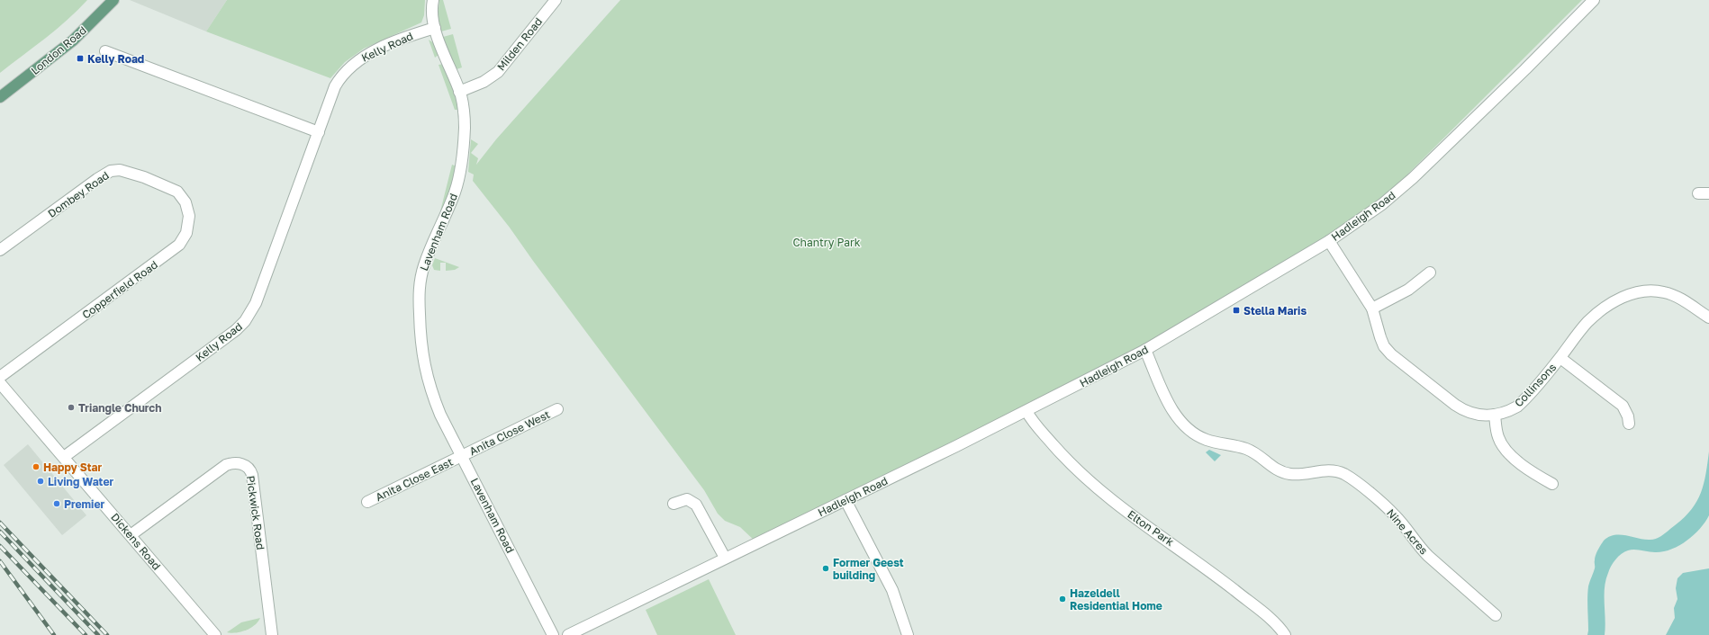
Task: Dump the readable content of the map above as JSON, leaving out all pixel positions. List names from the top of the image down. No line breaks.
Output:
{"streets":{"main road":["London Road"],"street":["Milden Road","Kelly Road","Dombey Road","Hadleigh Road","Lavenham Road","Copperfield Road","Collinsons","Anita Close West","Anita Close East","Pickwick Road","Elton Park","Nine Acres","Dickens Road"]},"crossings":[["Milden Road","Lavenham Road"],["Kelly Road","Lavenham Road"],["Kelly Road","Dickens Road"],["Dombey Road","Copperfield Road"],["Hadleigh Road","Collinsons"],["Hadleigh Road","Elton Park"],["Hadleigh Road","Nine Acres"],["Lavenham Road","Anita Close West"],["Lavenham Road","Anita Close East"],["Anita Close West","Anita Close East"],["Pickwick Road","Dickens Road"]],"parks":["Chantry Park"],"places":{"transit":["Kelly Road","Stella Maris"],"other":["Triangle Church","Happy Star","Living Water","Premier","Former Geest building","Hazeldell Residential Home"]}}
